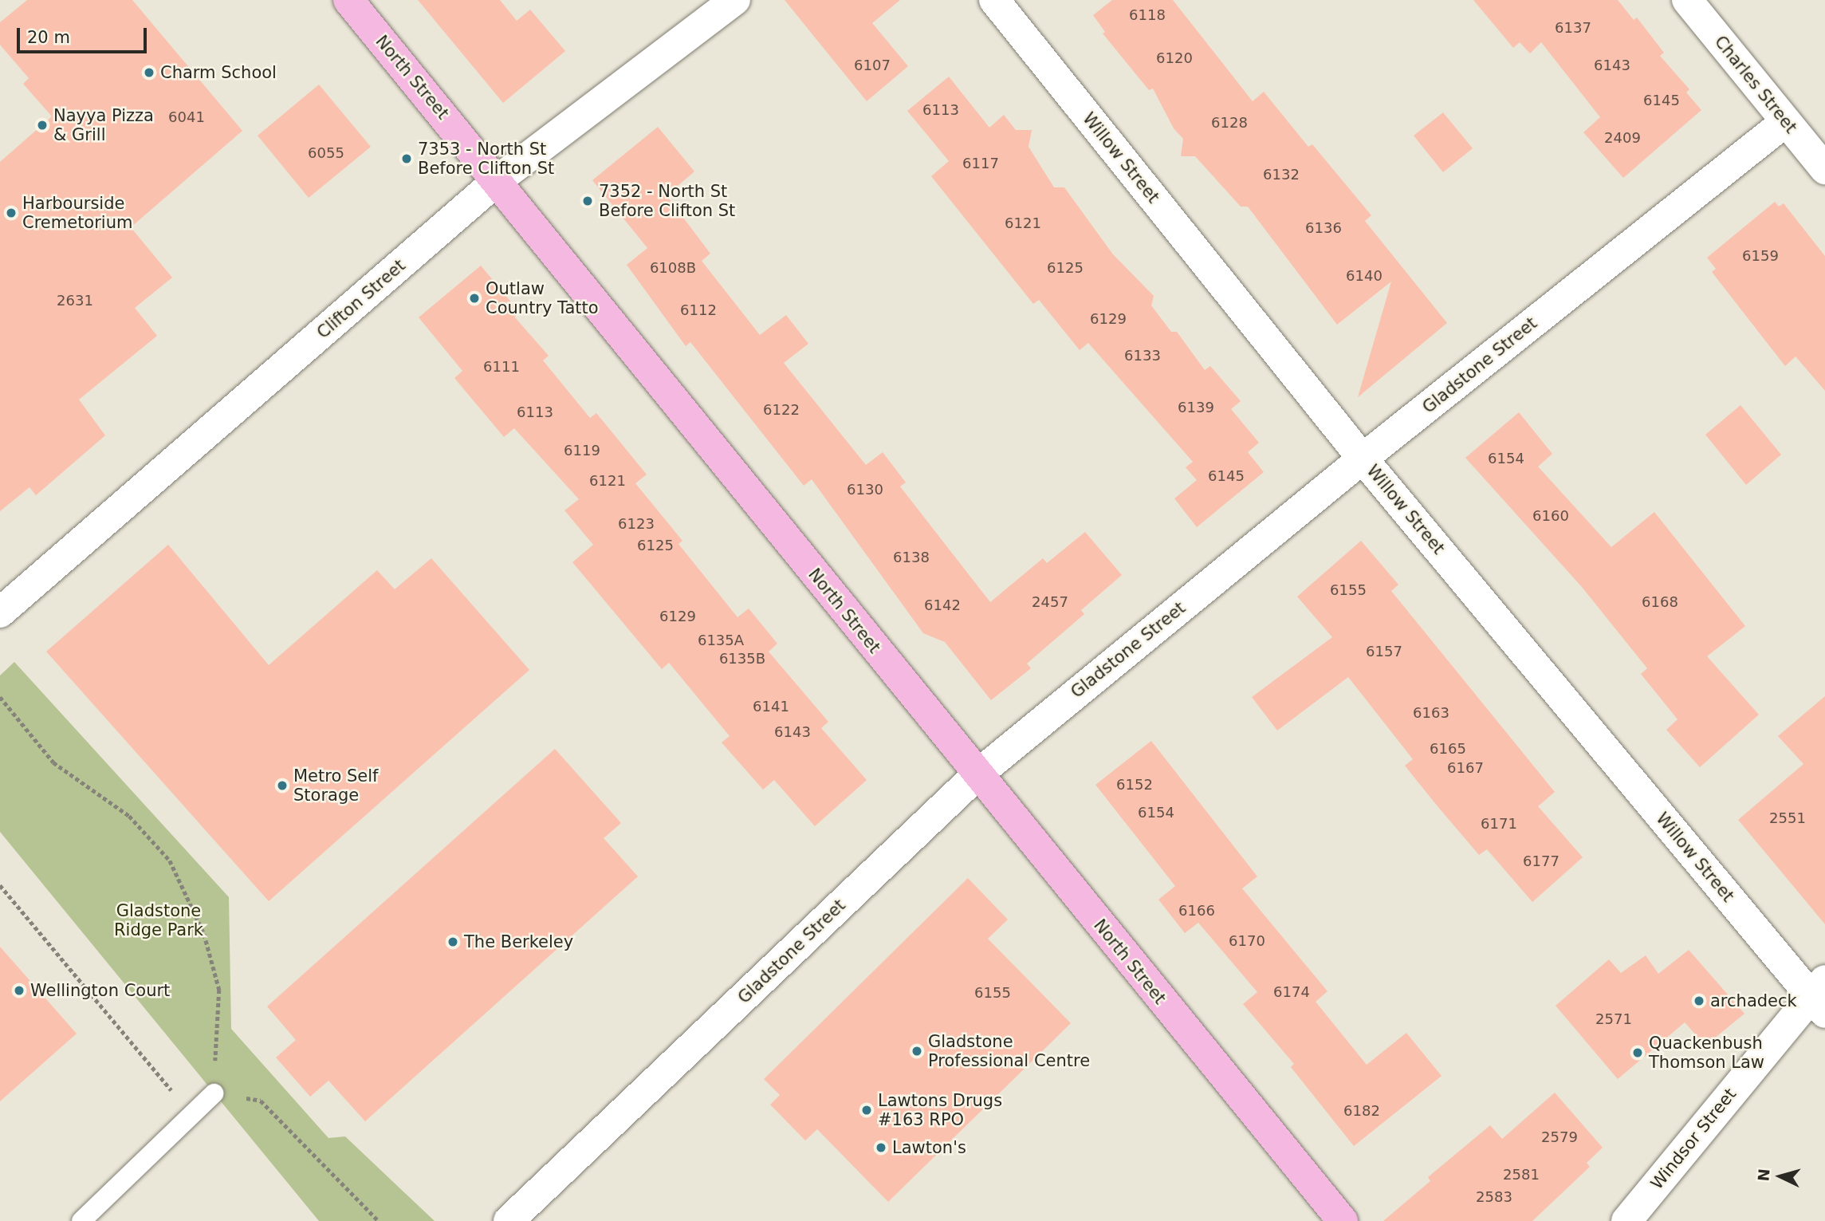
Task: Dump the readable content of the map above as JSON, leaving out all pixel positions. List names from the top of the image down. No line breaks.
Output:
{"streets":{"main road":["North Street"],"street":["Charles Street","Willow Street","Clifton Street","Gladstone Street","Windsor Street"]},"crossings":[["North Street","Clifton Street"],["North Street","Gladstone Street"],["Charles Street","Gladstone Street"],["Willow Street","Gladstone Street"],["Willow Street","Windsor Street"]],"parks":["Gladstone Ridge Park"],"places":["Charm School","Nayya Pizza & Grill","7353 - North St Before Clifton St","7352 - North St Before Clifton St","Harbourside Cremetorium","Outlaw Country Tatto","Metro Self Storage","The Berkeley","Wellington Court","archadeck","Gladstone Professional Centre","Quackenbush Thomson Law","Lawtons Drugs #163 RPO","Lawton's"],"house_numbers":["6118","6137","6120","6107","6143","6145","6113","6041","6128","2409","6055","6117","6132","6121","6136","6159","6108B","6125","6140","2631","6112","6129","6133","6111","6139","6122","6113","6119","6154","6145","6121","6130","6160","6123","6125","6138","6155","2457","6168","6142","6129","6135A","6157","6135B","6141","6163","6143","6165","6167","6152","6154","2551","6171","6177","6166","6170","6174","6155","2571","6182","2579","2581","2583"],"scale_bar":"20 m","north":"left"}
